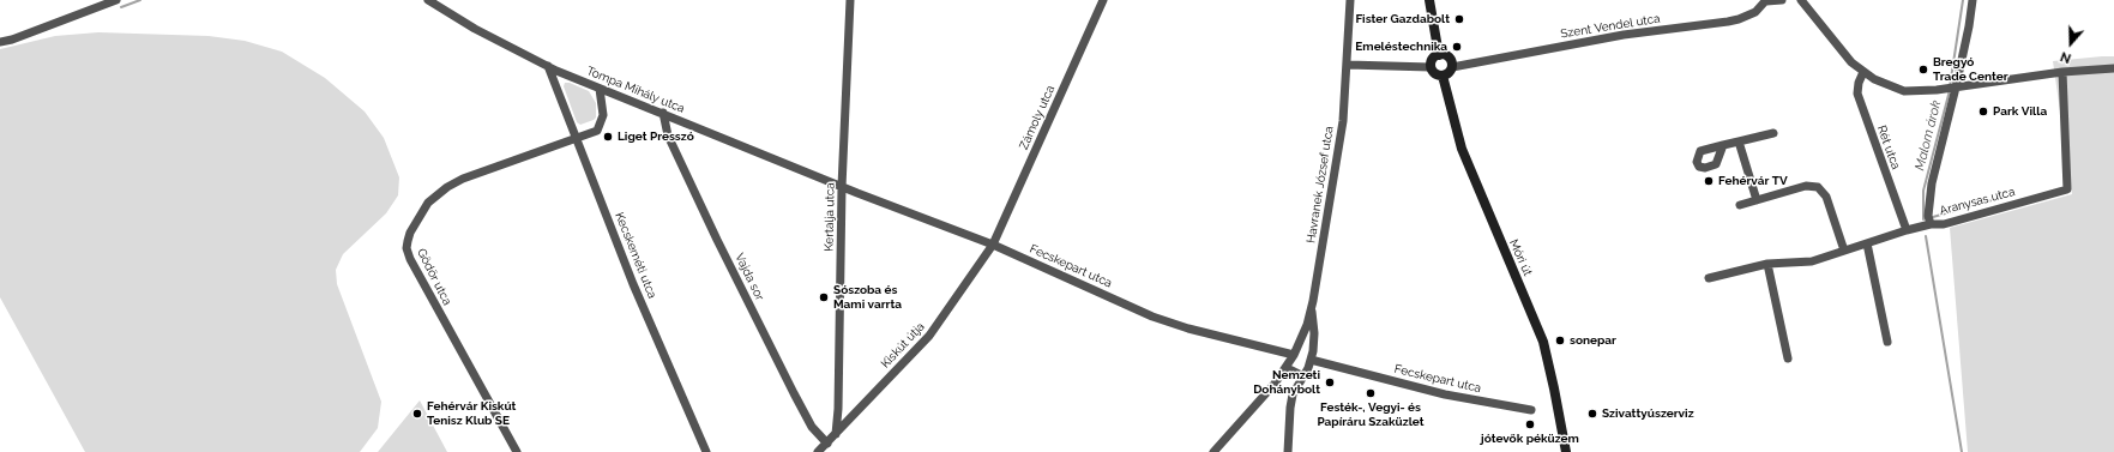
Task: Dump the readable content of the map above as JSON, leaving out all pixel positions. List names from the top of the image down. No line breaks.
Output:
{"streets":{"main road":["Móri út"],"street":["Szent Vendel utca","Tompa Mihály utca","Zámoly utca","Rét utca","Havranek József utca","Aranysas utca","Kertalja utca","Kecskeméti utca","Fecskepart utca","Gödör utca","Vajda sor","Kiskút útja"]},"crossings":[["Szent Vendel utca","Móri út"],["Tompa Mihály utca","Kertalja utca"],["Tompa Mihály utca","Kecskeméti utca"],["Tompa Mihály utca","Fecskepart utca"],["Tompa Mihály utca","Gödör utca"],["Tompa Mihály utca","Vajda sor"],["Zámoly utca","Fecskepart utca"],["Zámoly utca","Kiskút útja"],["Rét utca","Aranysas utca"],["Havranek József utca","Fecskepart utca"],["Kertalja utca","Fecskepart utca"],["Kertalja utca","Kiskút útja"],["Kecskeméti utca","Gödör utca"],["Fecskepart utca","Kiskút útja"],["Vajda sor","Kiskút útja"]],"water":["Malom árok"],"places":["Fister Gazdabolt","Emeléstechnika","Bregyó Trade Center","Park Villa","Liget Presszó","Fehérvár TV","Sószoba és Mami varrta","sonepar","Nemzeti Dohánybolt","Festék-, Vegyi- és Papíráru Szaküzlet","Fehérvár Kiskút Tenisz Klub SE","Szivattyúszerviz","jótevők péküzem"],"north":"bottom"}
